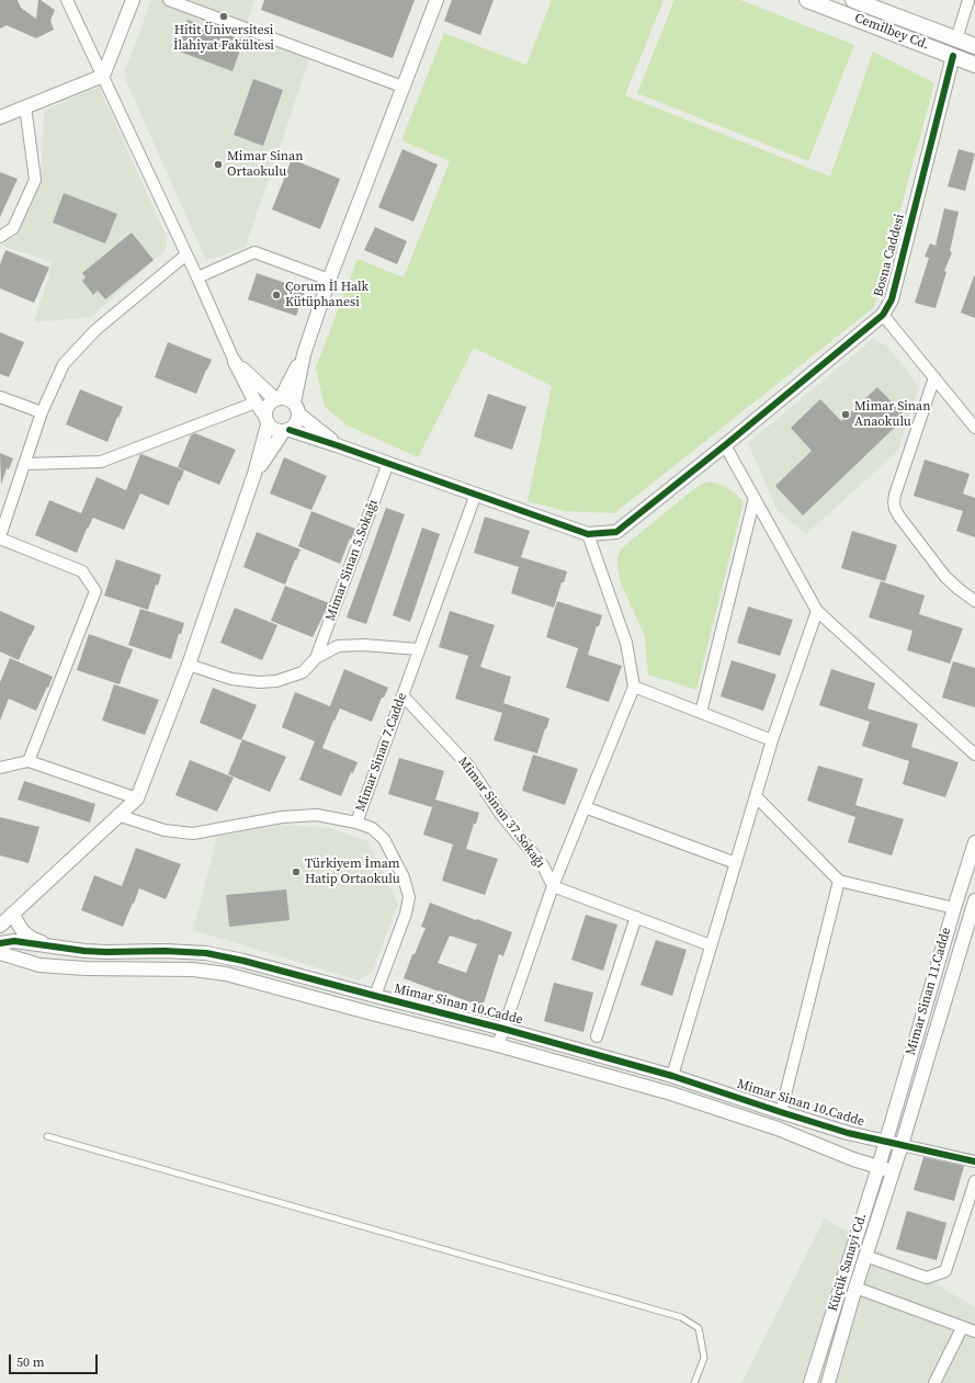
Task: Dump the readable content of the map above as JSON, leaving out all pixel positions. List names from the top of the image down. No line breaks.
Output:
{"streets":{"main road":["Cemilbey Cd."],"street":["Bosna Caddesi","Mimar Sinan 5.Sokağı","Mimar Sinan 7.Cadde","Mimar Sinan 37.Sokağı","Mimar Sinan 11.Cadde","Mimar Sinan 10.Cadde","Küçük Sanayi Cd."]},"crossings":[["Cemilbey Cd.","Bosna Caddesi"],["Mimar Sinan 7.Cadde","Mimar Sinan 37.Sokağı"],["Mimar Sinan 7.Cadde","Mimar Sinan 10.Cadde"],["Mimar Sinan 11.Cadde","Mimar Sinan 10.Cadde"],["Mimar Sinan 11.Cadde","Küçük Sanayi Cd."],["Mimar Sinan 10.Cadde","Küçük Sanayi Cd."]],"places":["Hitit Üniversitesi İlahiyat Fakültesi","Mimar Sinan Ortaokulu","Çorum İl Halk Kütüphanesi","Mimar Sinan Anaokulu","Türkiyem İmam Hatip Ortaokulu"],"scale_bar":"50 m"}
